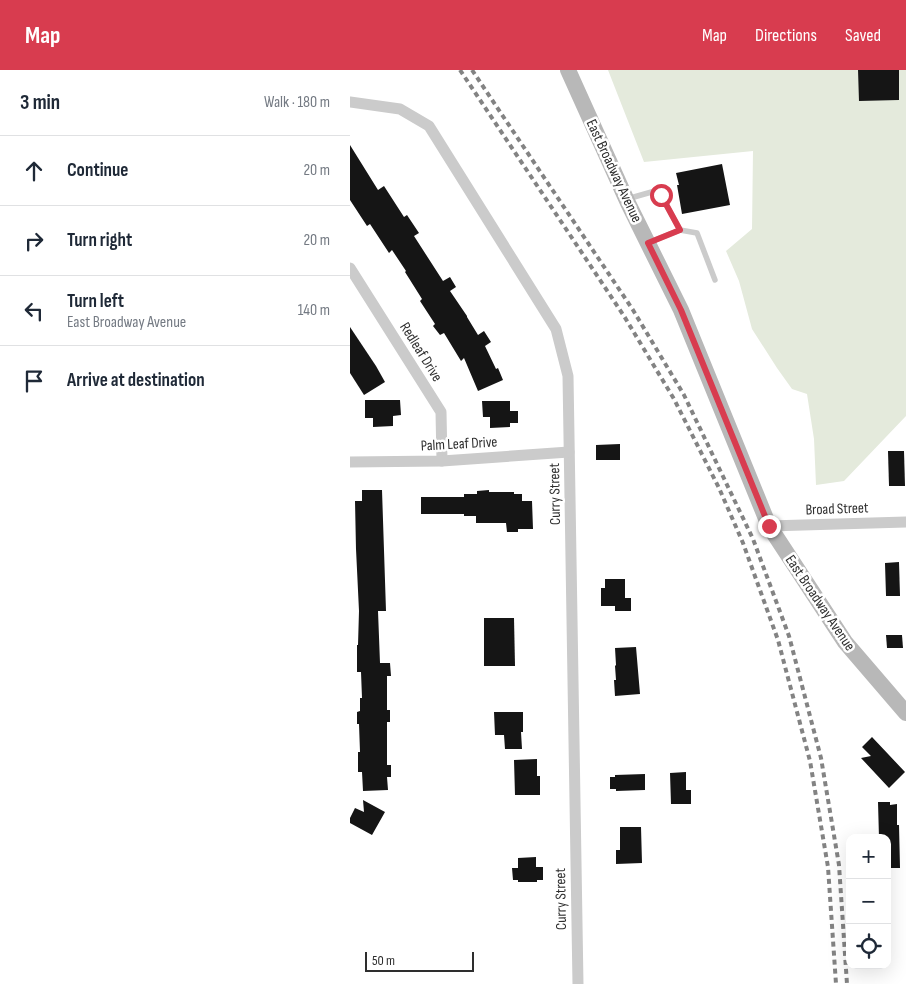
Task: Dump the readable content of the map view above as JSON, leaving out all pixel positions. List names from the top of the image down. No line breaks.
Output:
{"streets":{"main road":["East Broadway Avenue"],"street":["Redleaf Drive","Palm Leaf Drive","Curry Street","Broad Street"]},"crossings":[["East Broadway Avenue","Broad Street"],["Redleaf Drive","Palm Leaf Drive"],["Palm Leaf Drive","Curry Street"]],"scale_bar":"50 m","page":{"header":"Map","nav":["Map","Directions","Saved"],"heading":["3 min","Walk · 180 m"],"list":[["Continue","20 m"],["Turn right","20 m"],["Turn left","East Broadway Avenue","140 m"],"Arrive at destination"],"map_buttons":["+","−"],"scale":"50 m"}}
